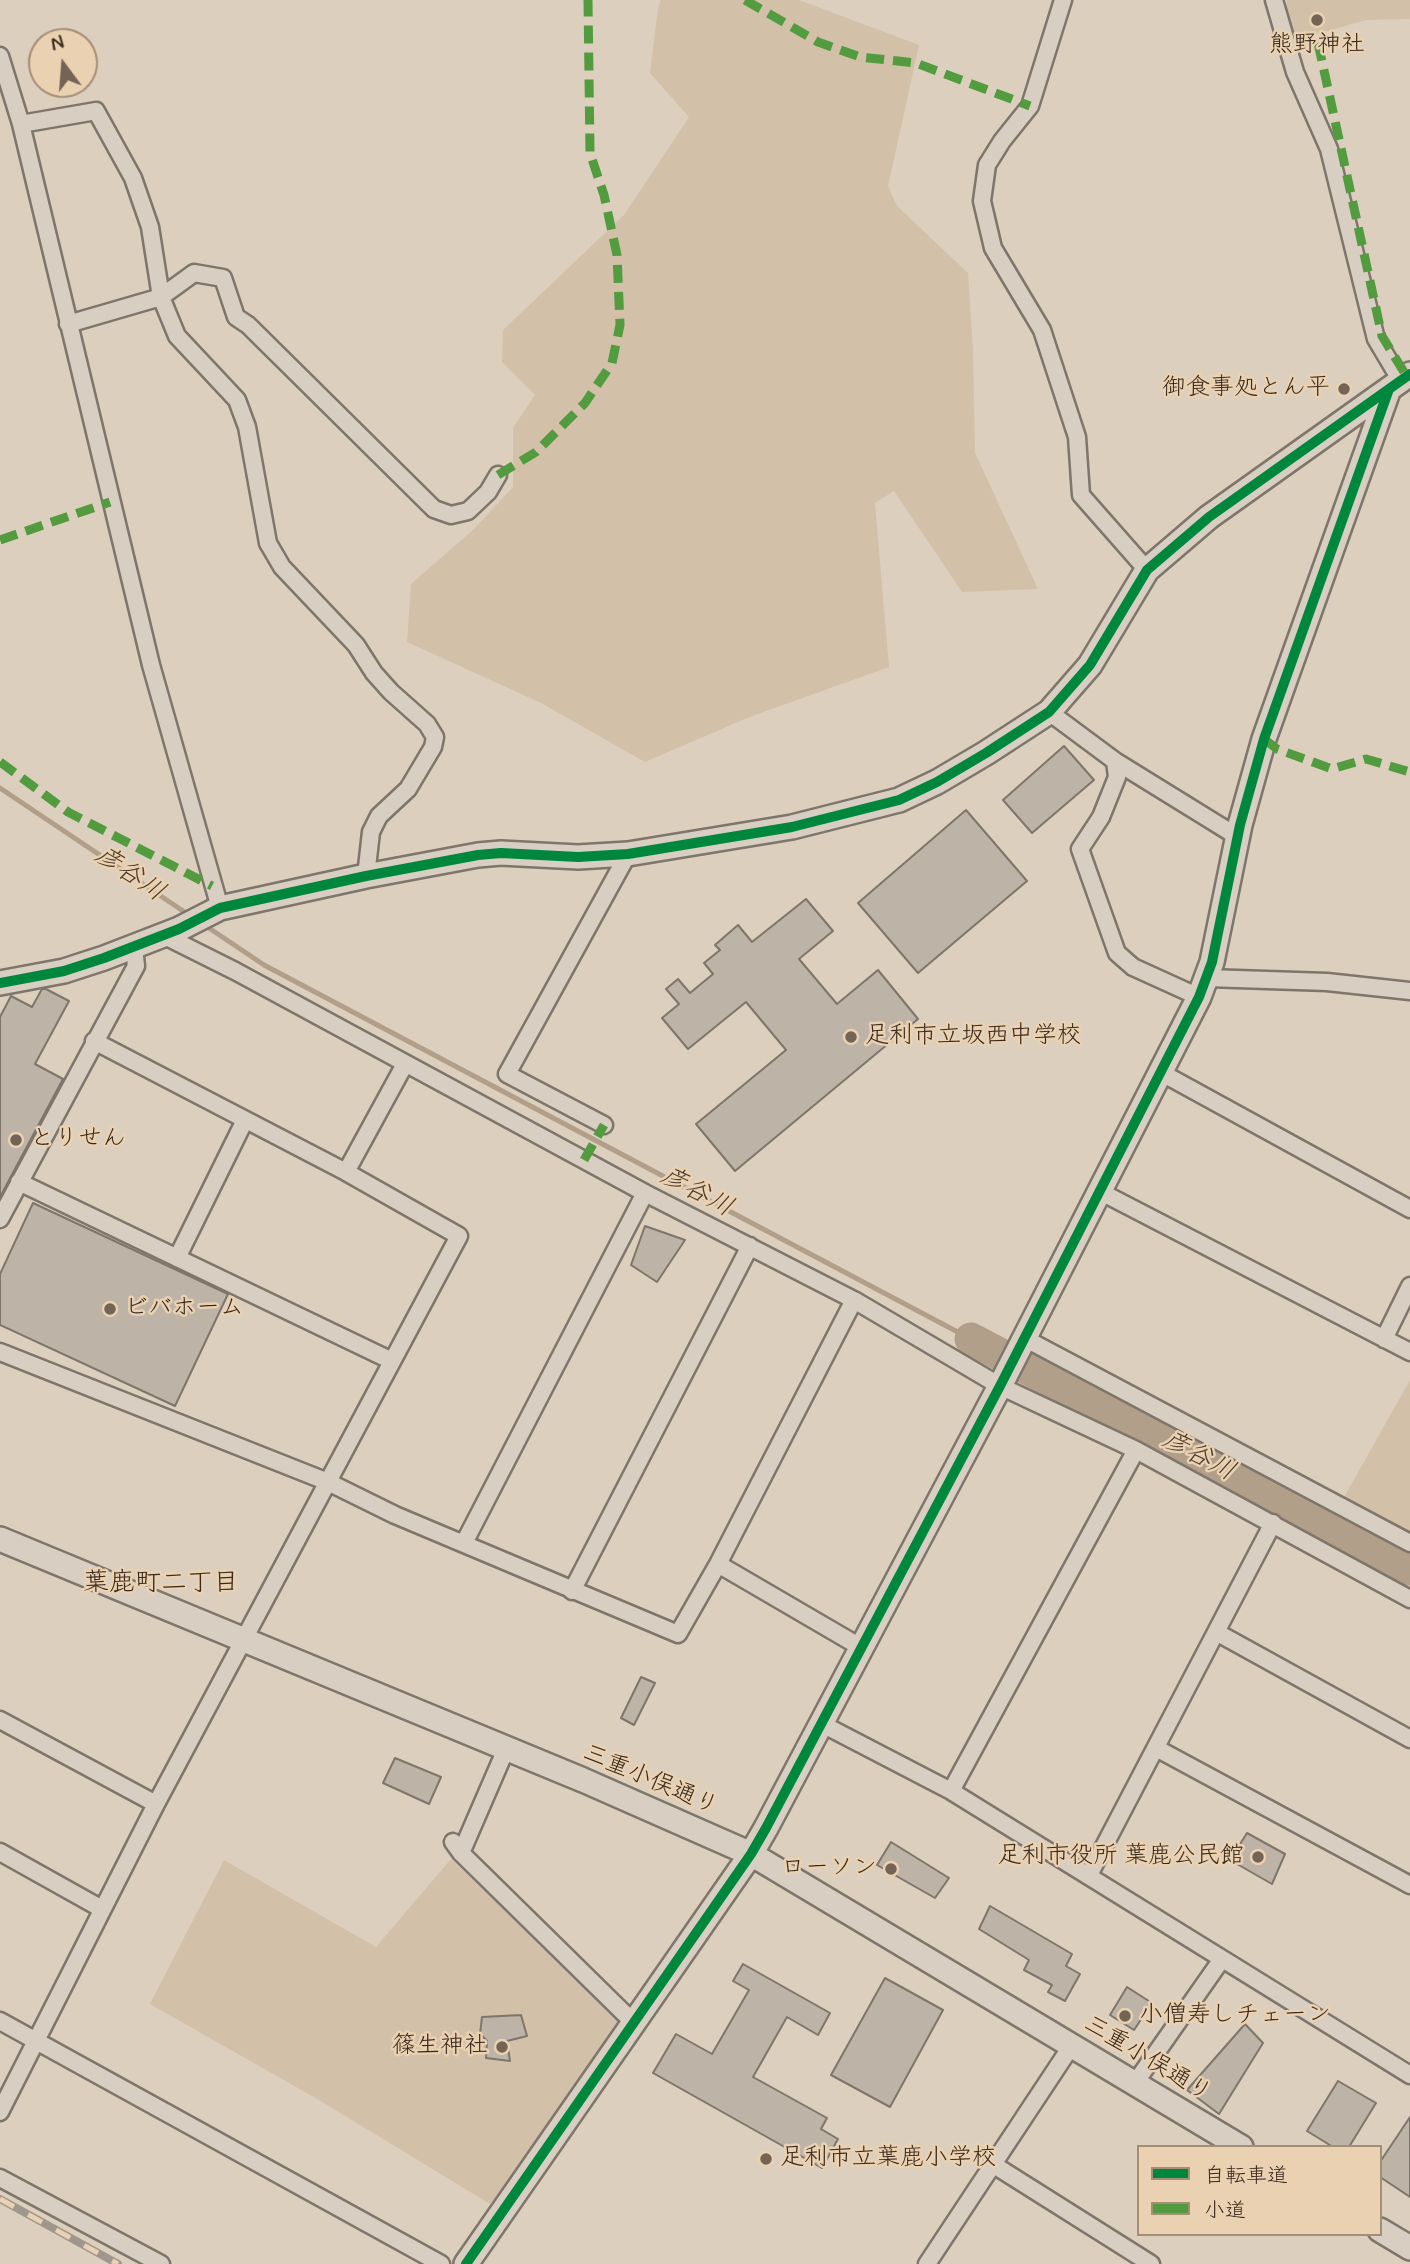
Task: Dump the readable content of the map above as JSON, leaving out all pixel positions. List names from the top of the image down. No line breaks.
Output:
{"streets":{"street":["三重小俣通り"]},"districts":["葉鹿町二丁目"],"water":["彦谷川"],"places":["熊野神社","御食事処とん平","足利市立坂西中学校","とりせん","ビバホーム","足利市役所 葉鹿公民館","ローソン","小僧寿しチェーン","篠生神社","足利市立葉鹿小学校"],"legend":["自転車道","小道"],"north":"top"}
